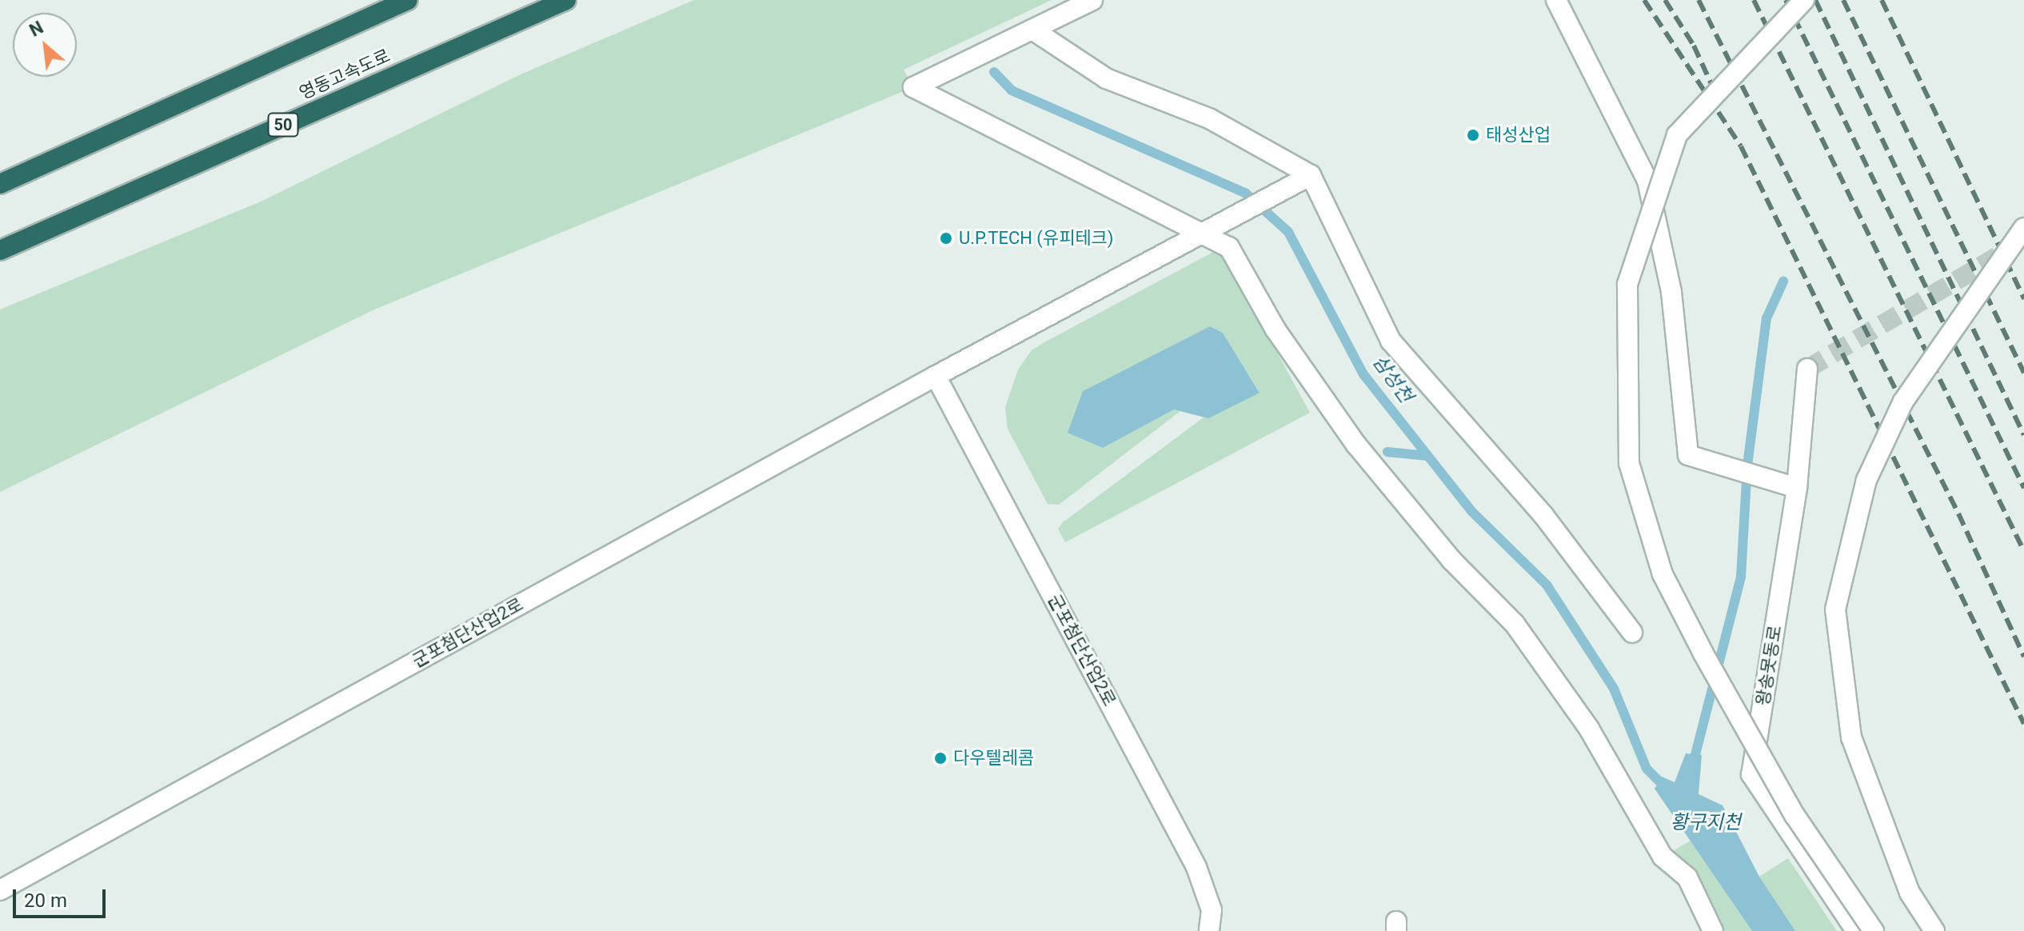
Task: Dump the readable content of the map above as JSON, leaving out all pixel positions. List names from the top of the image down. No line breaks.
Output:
{"streets":{"highway":["영동고속도로","50"],"street":["군포첨단산업2로","왕송못동로"]},"water":["삼성천","황구지천"],"places":["태성산업","U.P.TECH (유피테크)","다우텔레콤"],"scale_bar":"20 m","north":"top left"}
